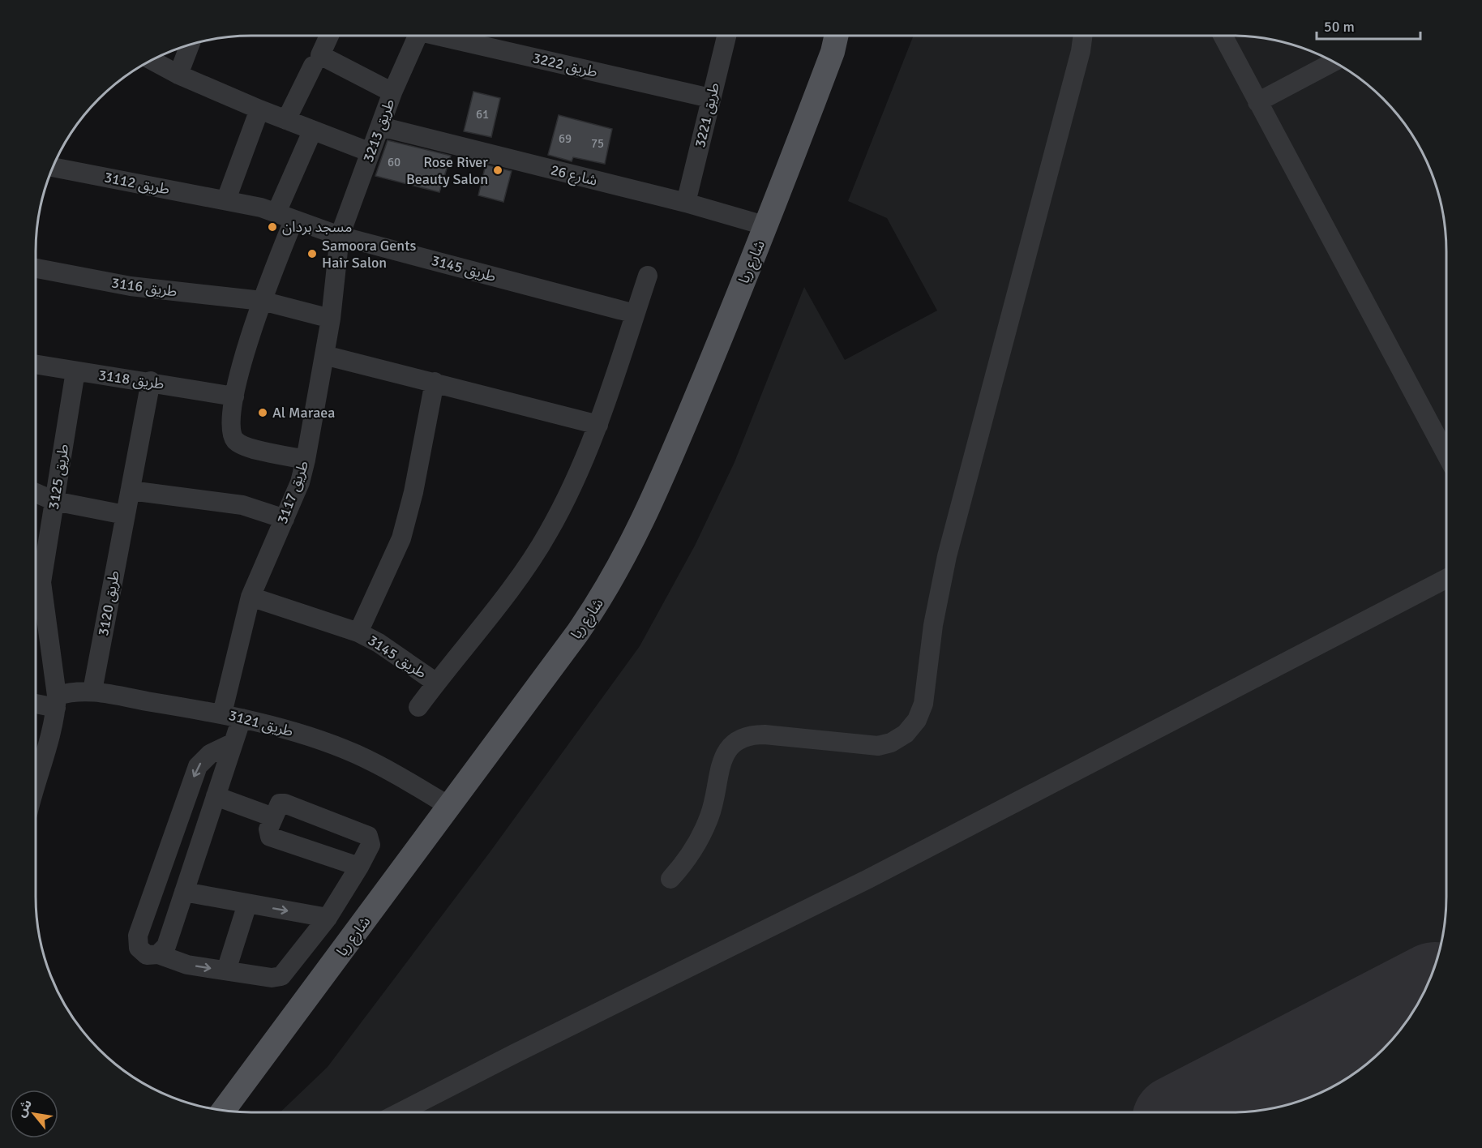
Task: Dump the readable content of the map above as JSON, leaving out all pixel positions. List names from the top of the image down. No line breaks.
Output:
{"streets":{"main road":["شارع ريا"],"street":["طريق 3222","طريق 3221","طريق 3213","شارع 26","طريق 3112","طريق 3145","طريق 3116","طريق 3118","طريق 3125","طريق 3117","طريق 3120","طريق 3121"]},"crossings":[["طريق 3222","طريق 3221"],["طريق 3221","شارع 26"],["طريق 3213","شارع 26"],["طريق 3213","طريق 3145"],["طريق 3213","طريق 3117"],["شارع 26","شارع ريا"],["طريق 3112","طريق 3145"],["شارع ريا","طريق 3121"],["طريق 3145","طريق 3117"],["طريق 3116","طريق 3117"],["طريق 3118","طريق 3125"],["طريق 3118","طريق 3120"],["طريق 3125","طريق 3121"],["طريق 3117","طريق 3121"],["طريق 3120","طريق 3121"]],"places":["Rose River Beauty Salon","مسجد بردان","Samoora Gents Hair Salon","Al Maraea"],"house_numbers":["61","69","75","60"],"scale_bar":"50 m","north":"top left"}
